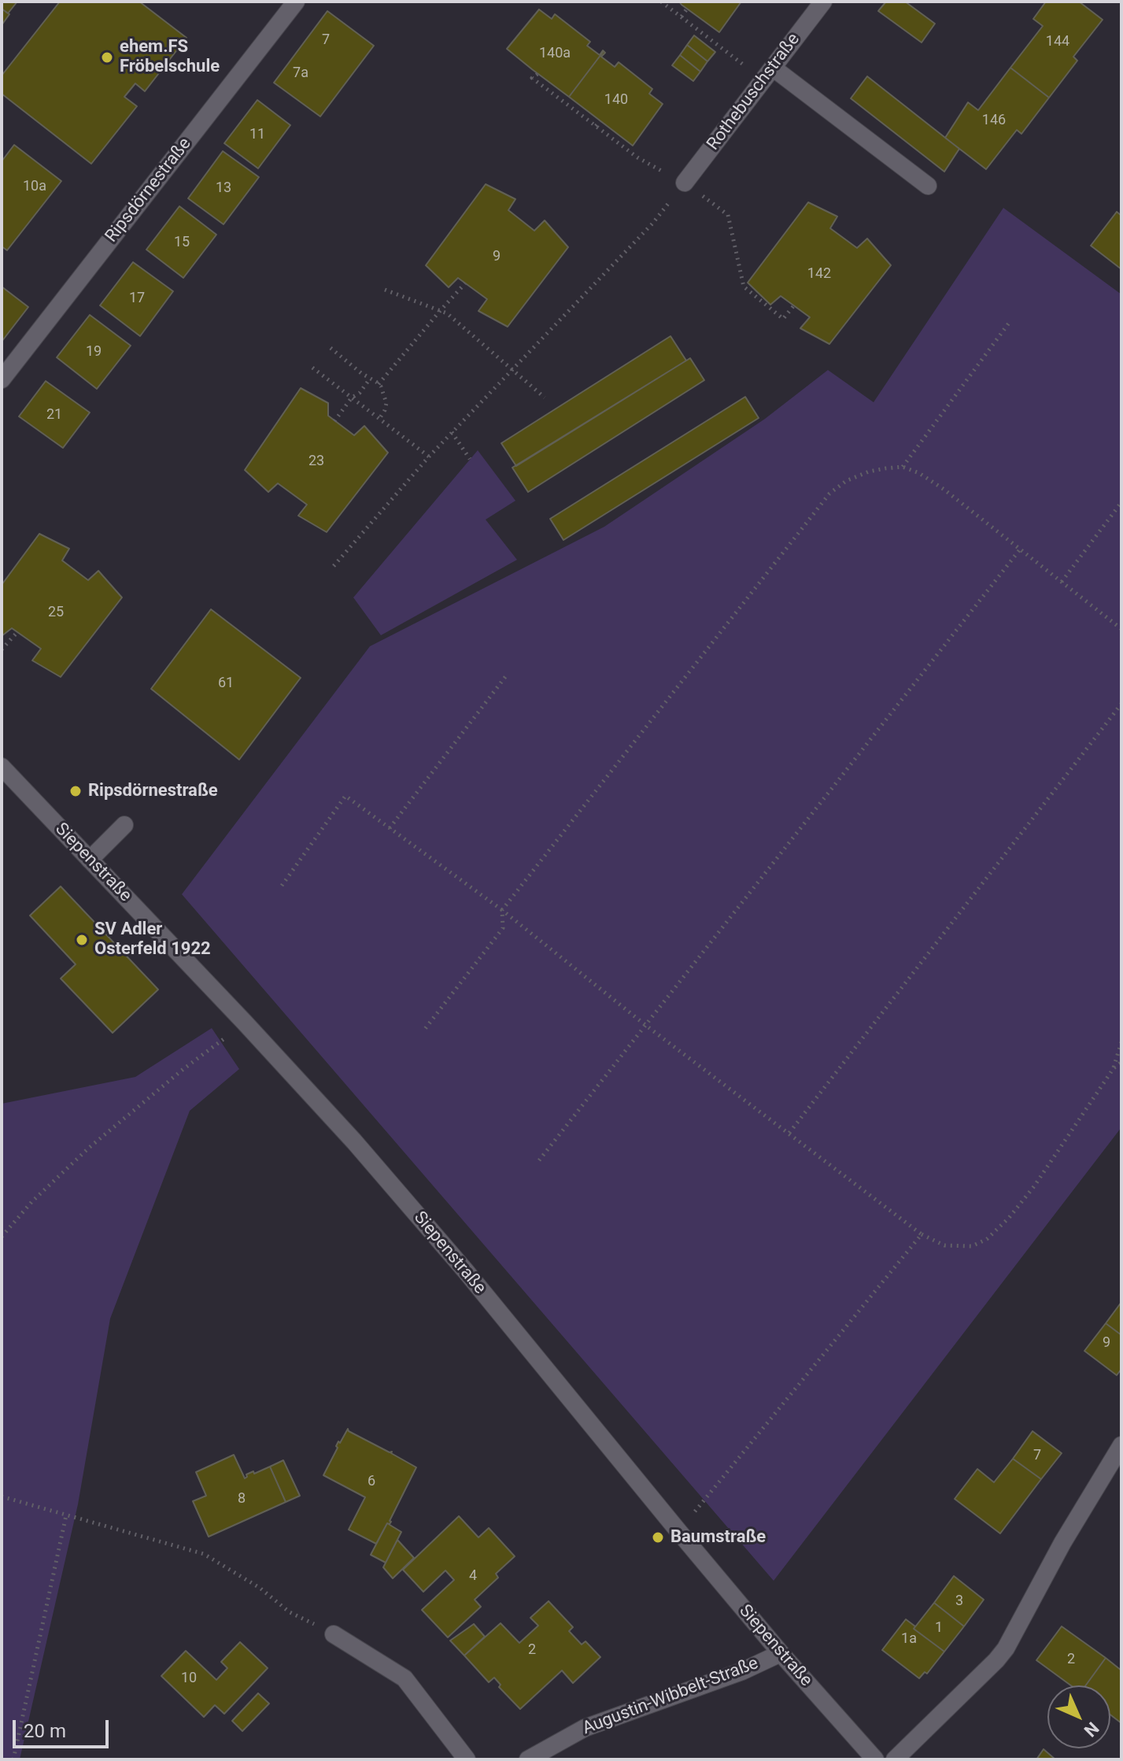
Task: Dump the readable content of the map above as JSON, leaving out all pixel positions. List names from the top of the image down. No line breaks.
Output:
{"streets":{"street":["Rothebuschstraße","Ripsdörnestraße","Siepenstraße","Augustin-Wibbelt-Straße"]},"crossings":[["Siepenstraße","Augustin-Wibbelt-Straße"]],"places":["ehem.FS Fröbelschule","Ripsdörnestraße","SV Adler Osterfeld 1922","Baumstraße"],"house_numbers":["7","144","140a","7a","140","146","11","10a","13","15","9","142","17","19","21","23","25","61","9","7","6","8","4","3","1","1a","2","2","10"],"scale_bar":"20 m","north":"bottom right"}
